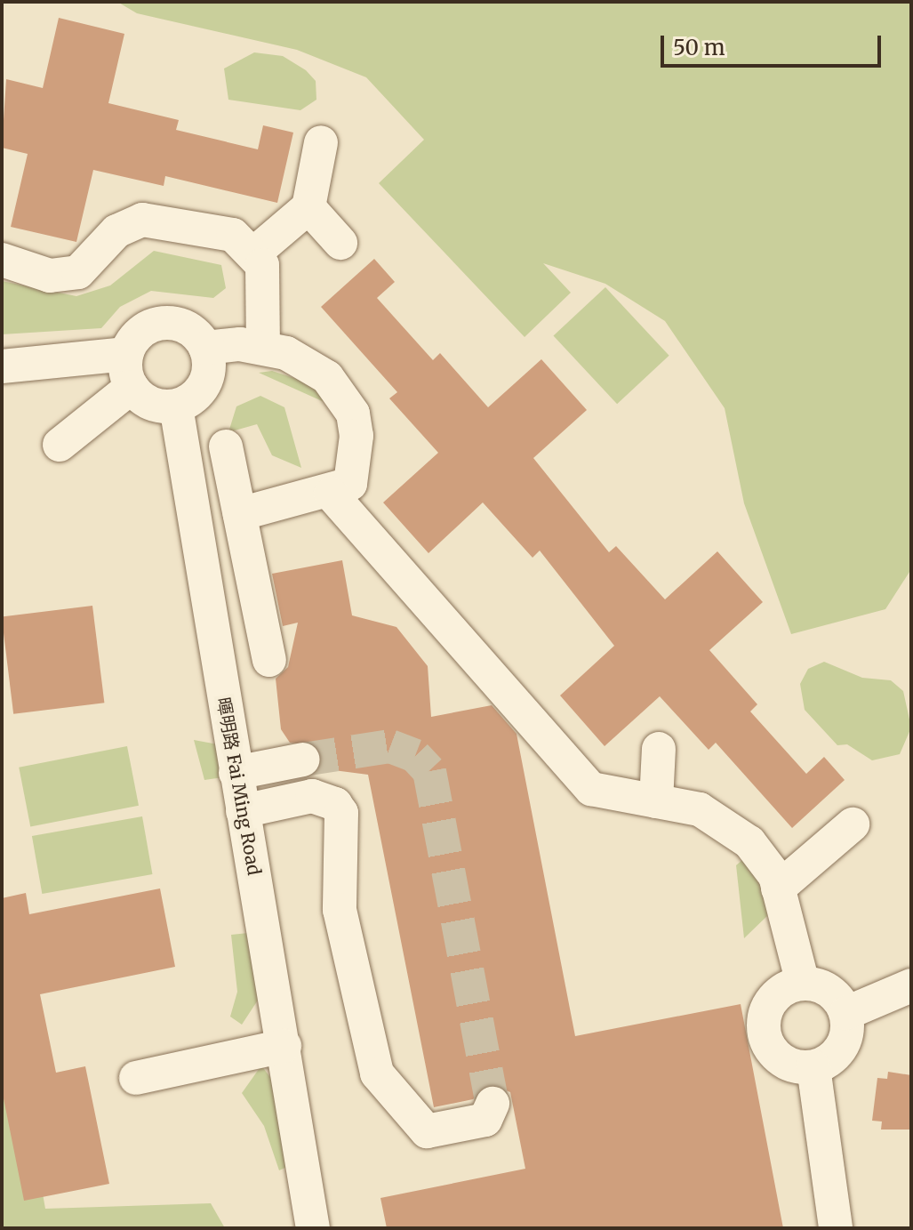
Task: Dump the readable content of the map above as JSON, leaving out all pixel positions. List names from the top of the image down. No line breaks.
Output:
{"streets":{"street":["暉明路 Fai Ming Road"]},"scale_bar":"50 m"}
